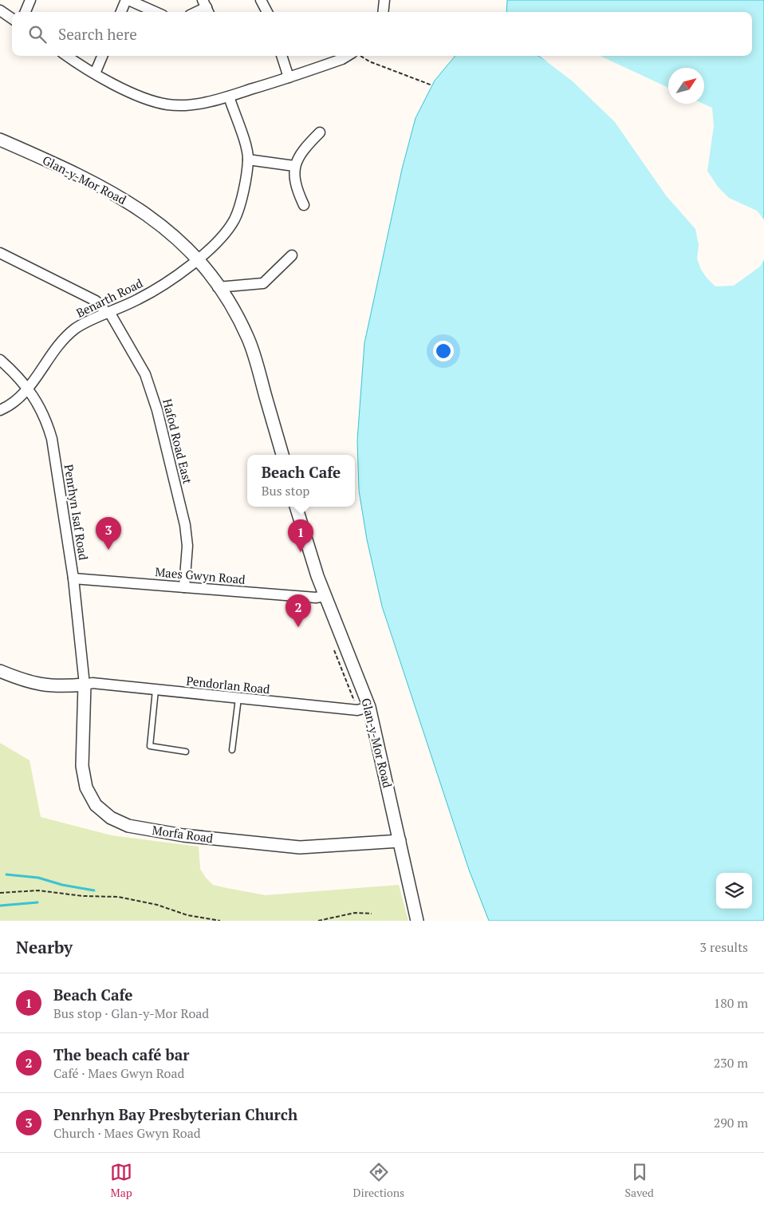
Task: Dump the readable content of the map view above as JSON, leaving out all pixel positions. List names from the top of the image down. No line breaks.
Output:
{"streets":{"street":["Glan-y-Mor Road","Benarth Road","Hafod Road East","Penrhyn Isaf Road","Maes Gwyn Road","Pendorlan Road","Morfa Road"]},"crossings":[["Glan-y-Mor Road","Benarth Road"],["Glan-y-Mor Road","Maes Gwyn Road"],["Glan-y-Mor Road","Pendorlan Road"],["Glan-y-Mor Road","Morfa Road"],["Benarth Road","Hafod Road East"],["Benarth Road","Penrhyn Isaf Road"],["Hafod Road East","Maes Gwyn Road"],["Penrhyn Isaf Road","Maes Gwyn Road"],["Penrhyn Isaf Road","Pendorlan Road"],["Penrhyn Isaf Road","Morfa Road"],["Pendorlan Road","Morfa Road"]],"north":"top right","page":{"search":"Search here","popup":["Beach Cafe","Bus stop"],"pins":["3","1","2"],"heading":["Nearby","3 results"],"list":[{"mark":"1","name":"Beach Cafe","note":"Bus stop · Glan-y-Mor Road","value":"180 m"},{"mark":"2","name":"The beach café bar","note":"Café · Maes Gwyn Road","value":"230 m"},{"mark":"3","name":"Penrhyn Bay Presbyterian Church","note":"Church · Maes Gwyn Road","value":"290 m"}],"nav":["Map","Directions","Saved"]}}
